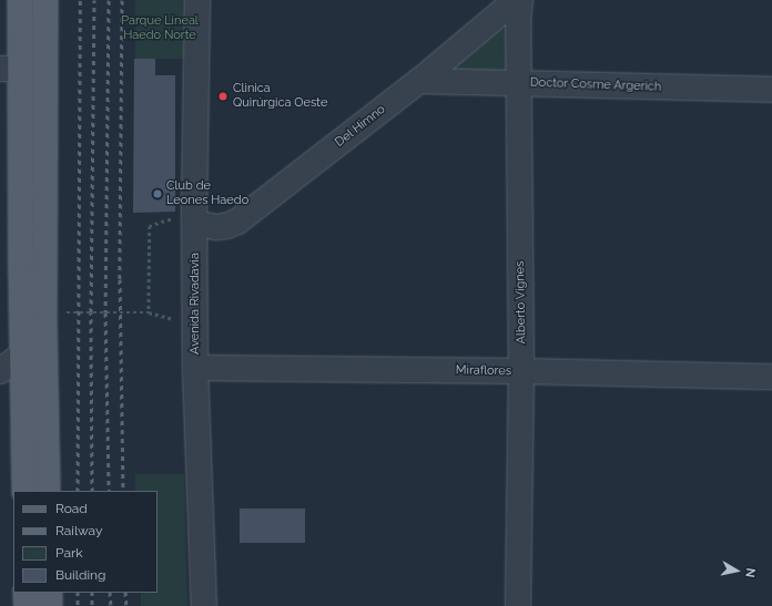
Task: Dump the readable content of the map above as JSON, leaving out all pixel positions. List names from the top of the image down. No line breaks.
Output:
{"streets":{"street":["Doctor Cosme Argerich","Del Himno","Alberto Vignes","Avenida Rivadavia","Miraflores"]},"crossings":[["Doctor Cosme Argerich","Del Himno"],["Doctor Cosme Argerich","Alberto Vignes"],["Del Himno","Avenida Rivadavia"],["Alberto Vignes","Miraflores"],["Avenida Rivadavia","Miraflores"]],"parks":["Parque Lineal Haedo Norte"],"places":["Clinica Quirúrgica Oeste","Club de Leones Haedo"],"legend":["Road","Railway","Park","Building"],"north":"right"}
